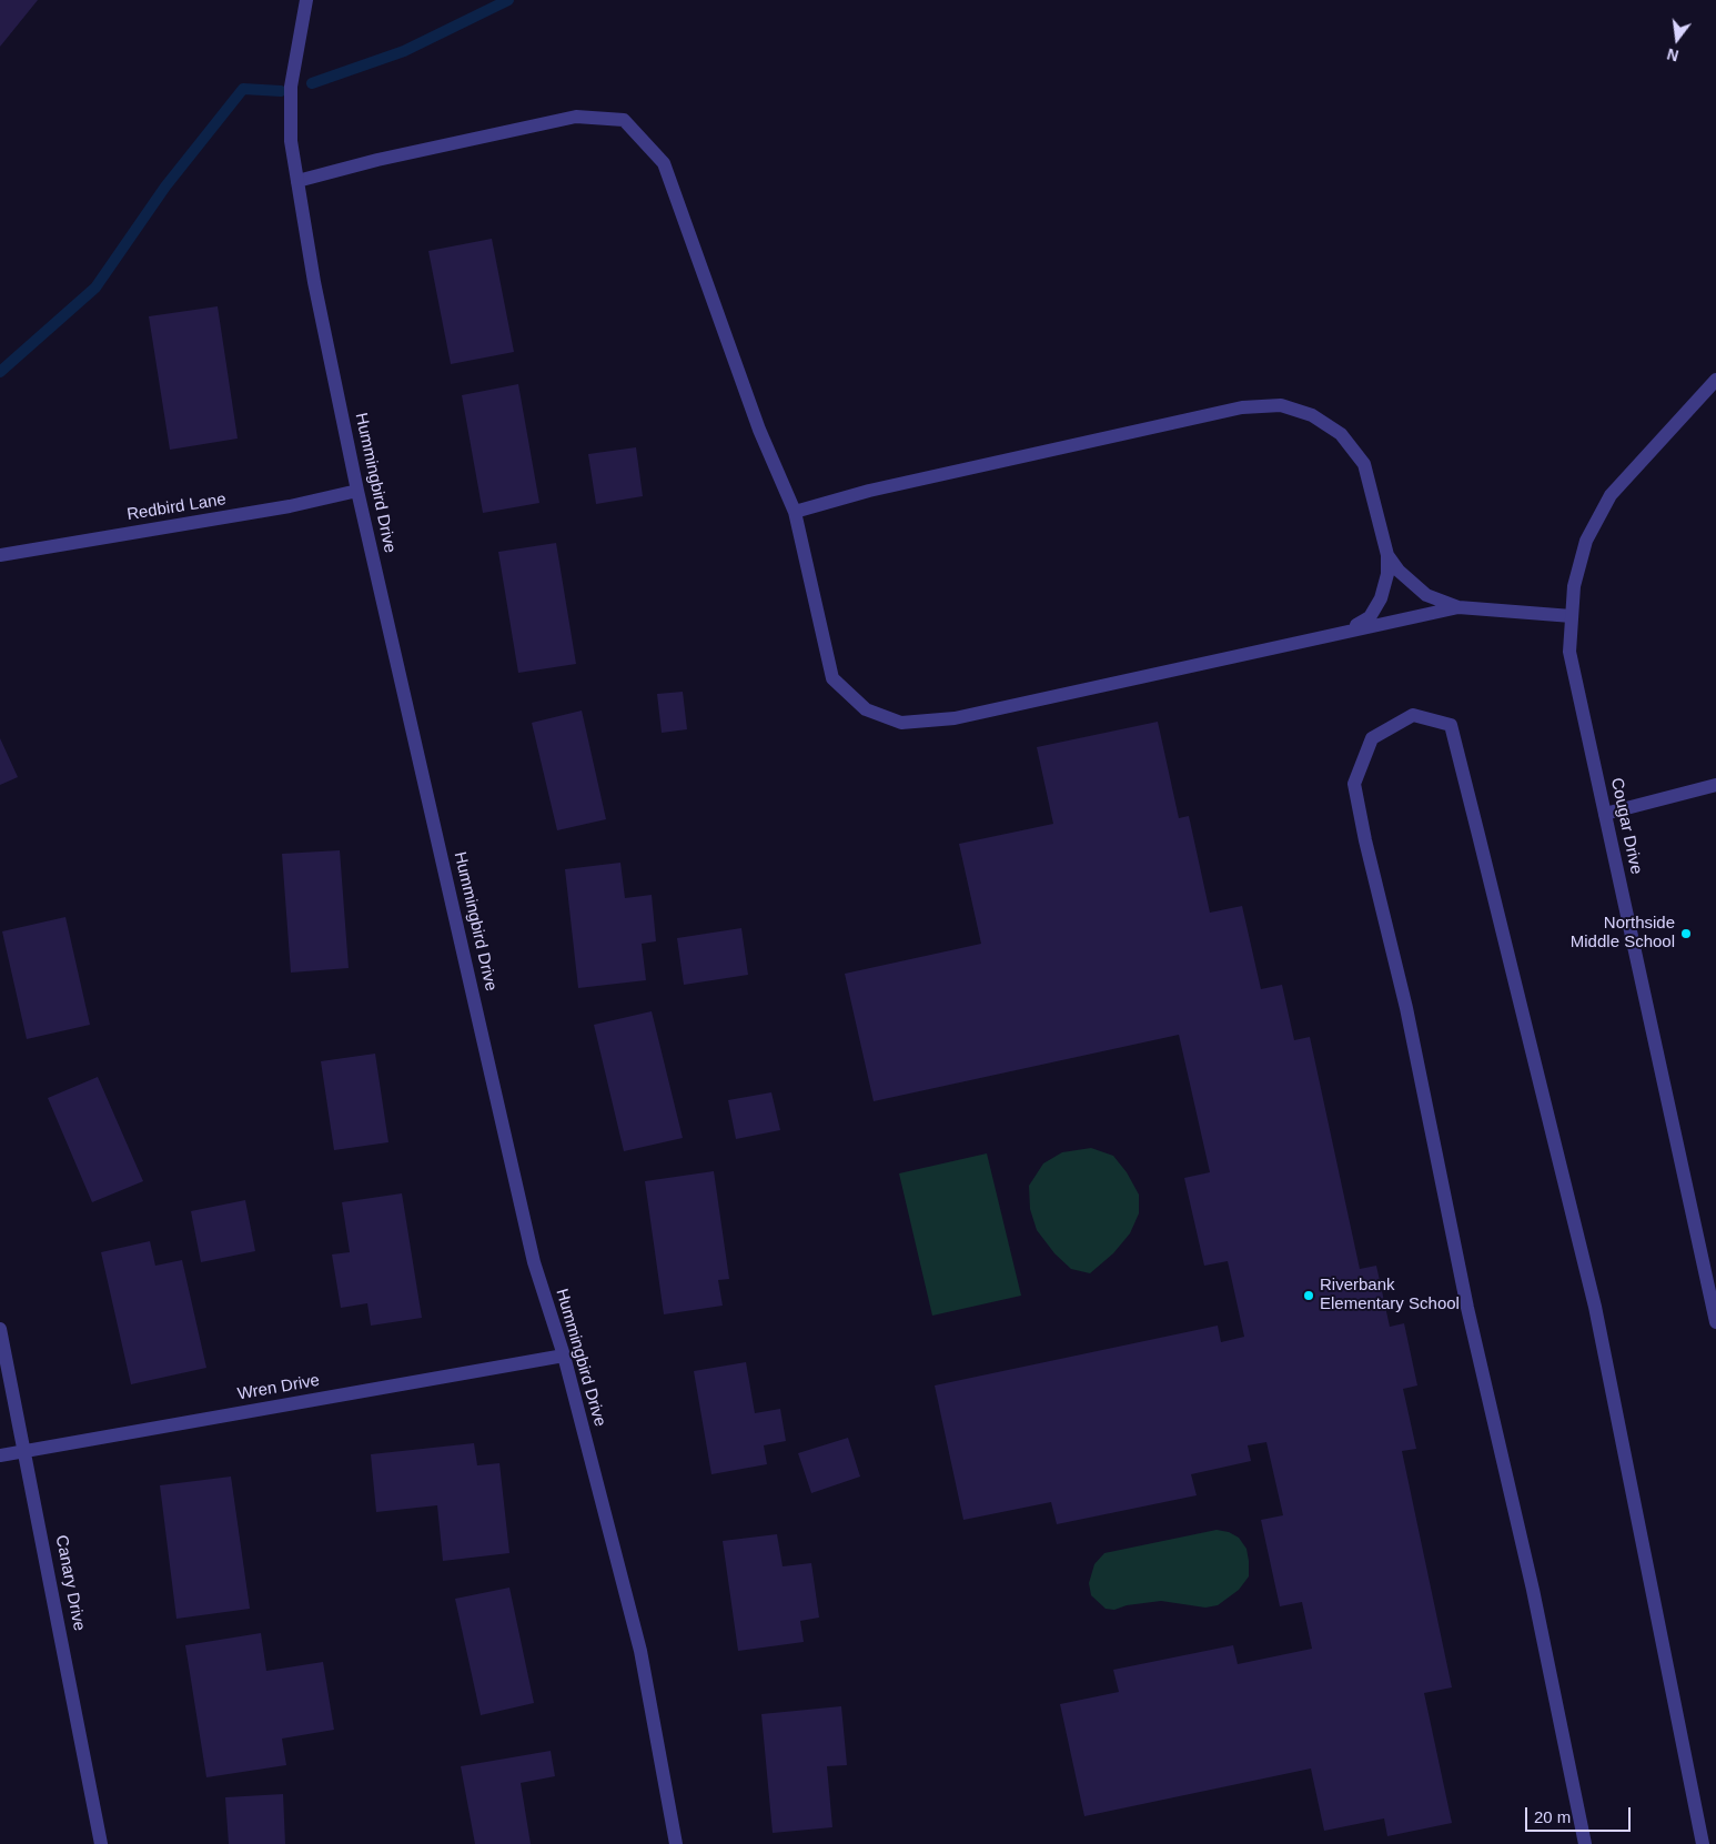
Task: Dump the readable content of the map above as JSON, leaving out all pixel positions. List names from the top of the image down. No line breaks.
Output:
{"streets":{"street":["Hummingbird Drive","Redbird Lane","Cougar Drive","Wren Drive","Canary Drive"]},"crossings":[["Hummingbird Drive","Redbird Lane"],["Hummingbird Drive","Wren Drive"],["Wren Drive","Canary Drive"]],"places":["Northside Middle School","Riverbank Elementary School"],"scale_bar":"20 m","north":"bottom"}
